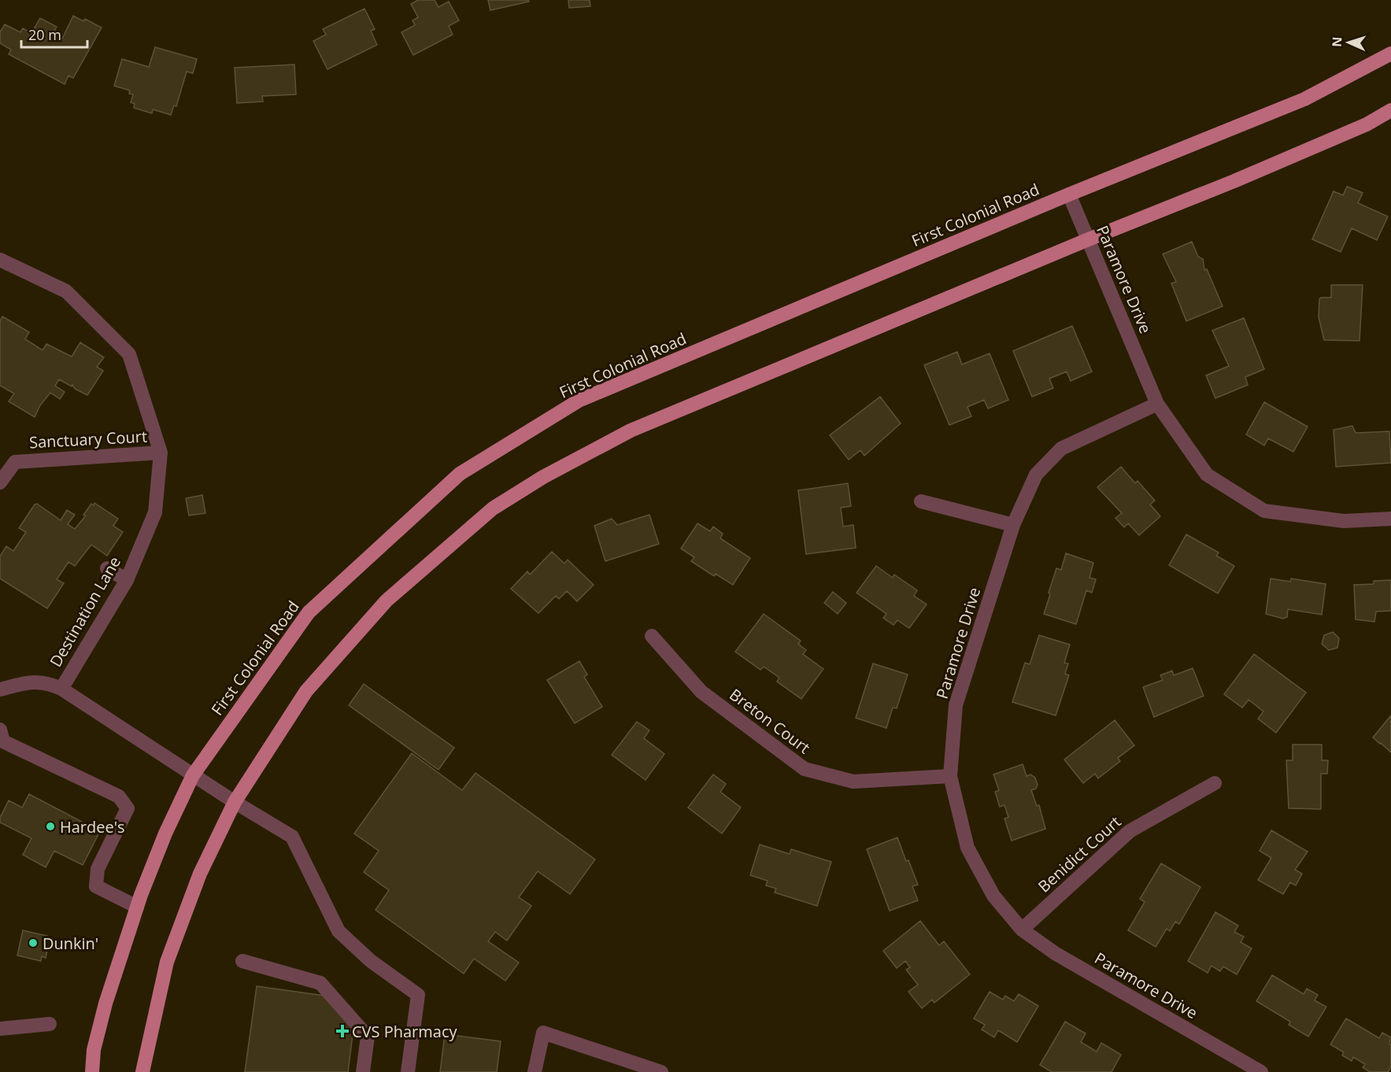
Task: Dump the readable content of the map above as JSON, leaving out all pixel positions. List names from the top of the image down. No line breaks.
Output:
{"streets":{"main road":["First Colonial Road"],"street":["Paramore Drive","Sanctuary Court","Destination Lane","Breton Court","Benidict Court"]},"crossings":[["First Colonial Road","Paramore Drive"],["First Colonial Road","Destination Lane"],["Paramore Drive","Breton Court"],["Paramore Drive","Benidict Court"],["Sanctuary Court","Destination Lane"]],"places":{"other":["Hardee's","Dunkin'"],"health":["CVS Pharmacy"]},"scale_bar":"20 m","north":"left"}
